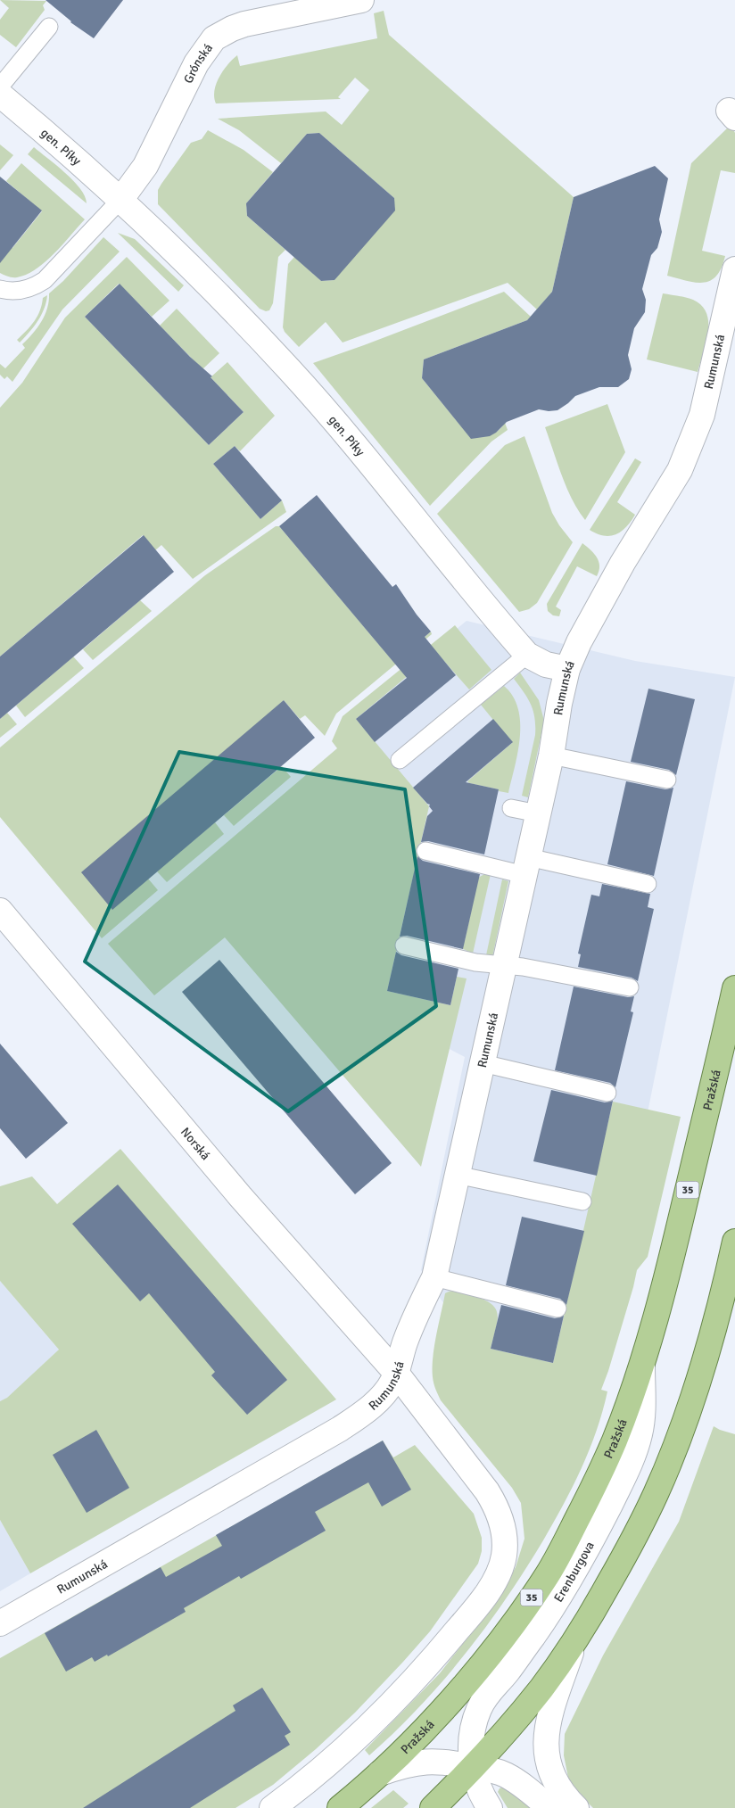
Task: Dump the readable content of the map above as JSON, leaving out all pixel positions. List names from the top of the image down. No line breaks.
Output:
{"streets":{"main road":["Pražská","35"],"street":["Grónská","gen. Píky","Rumunská","Norská","Erenburgova"]},"crossings":[["Grónská","gen. Píky"],["gen. Píky","Rumunská"],["Rumunská","Norská"],["Pražská","Erenburgova"]]}
